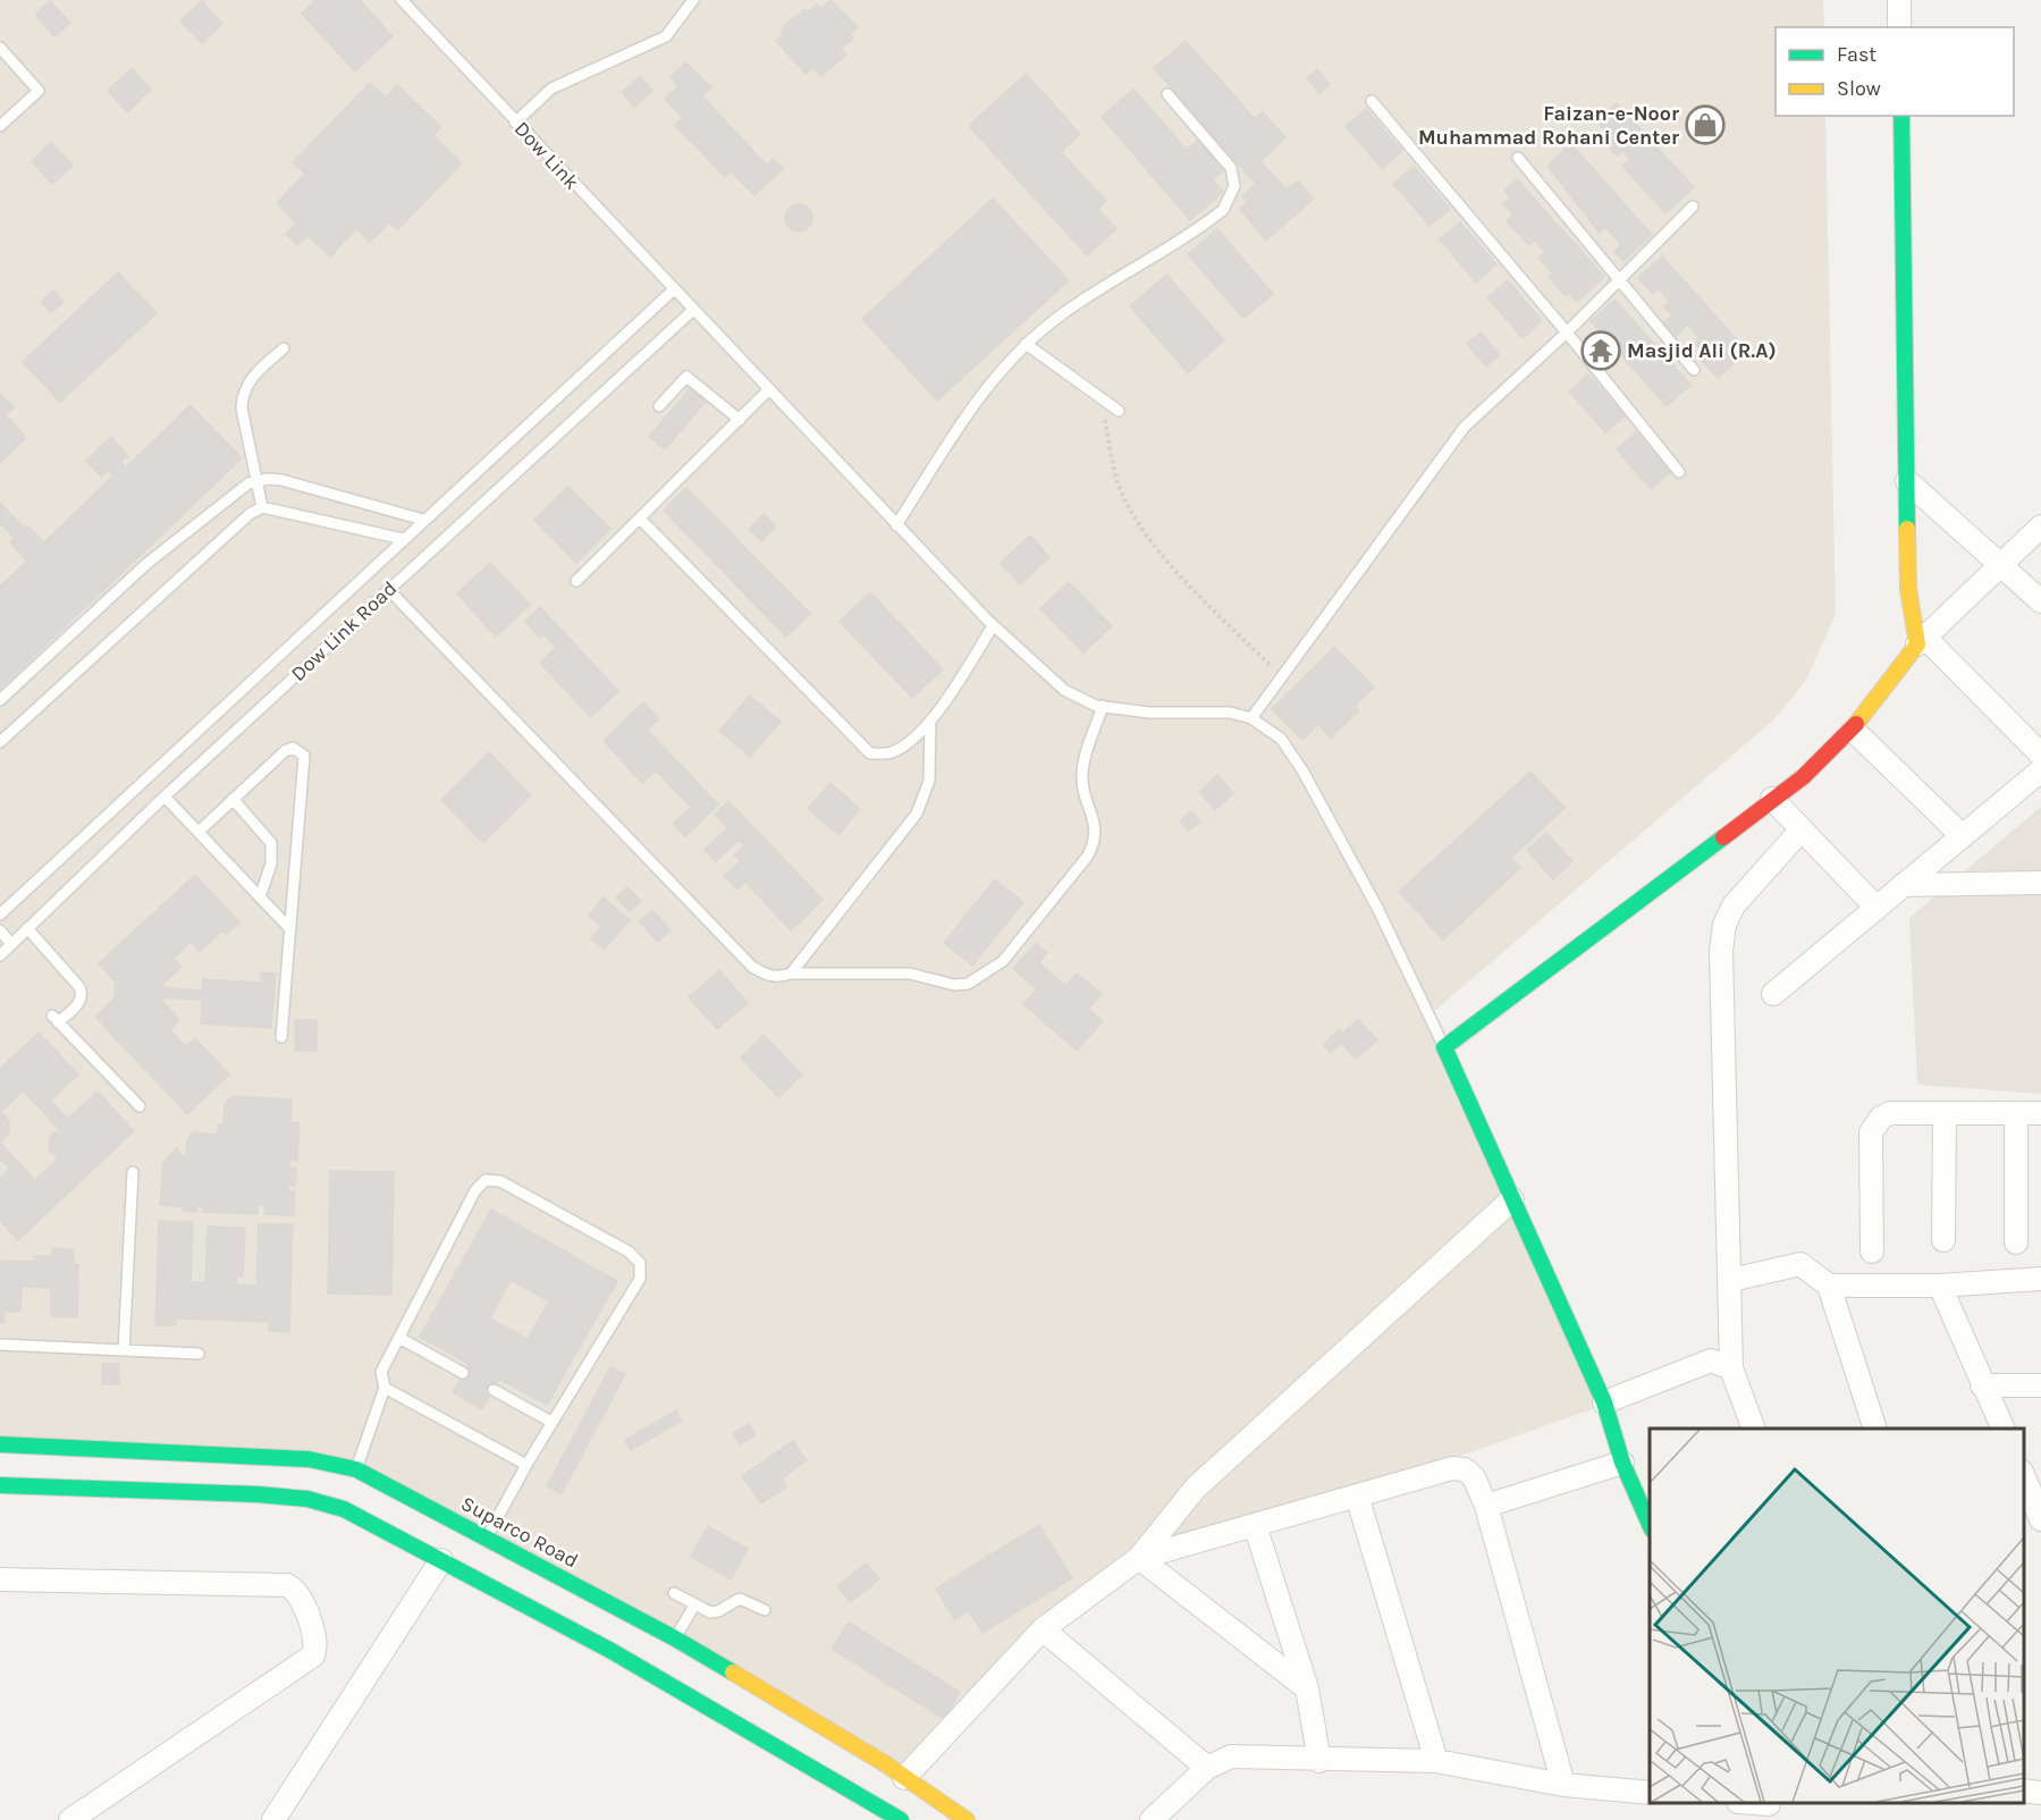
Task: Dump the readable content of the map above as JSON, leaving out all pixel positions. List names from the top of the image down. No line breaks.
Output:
{"streets":{"main road":["Suparco Road"],"lane":["Dow Link","Dow Link Road"]},"crossings":[["Dow Link","Dow Link Road"]],"places":{"shop":["Faizan-e-Noor Muhammad Rohani Center"],"temple":["Masjid Ali (R.A)"]},"legend":["Fast","Slow"]}
